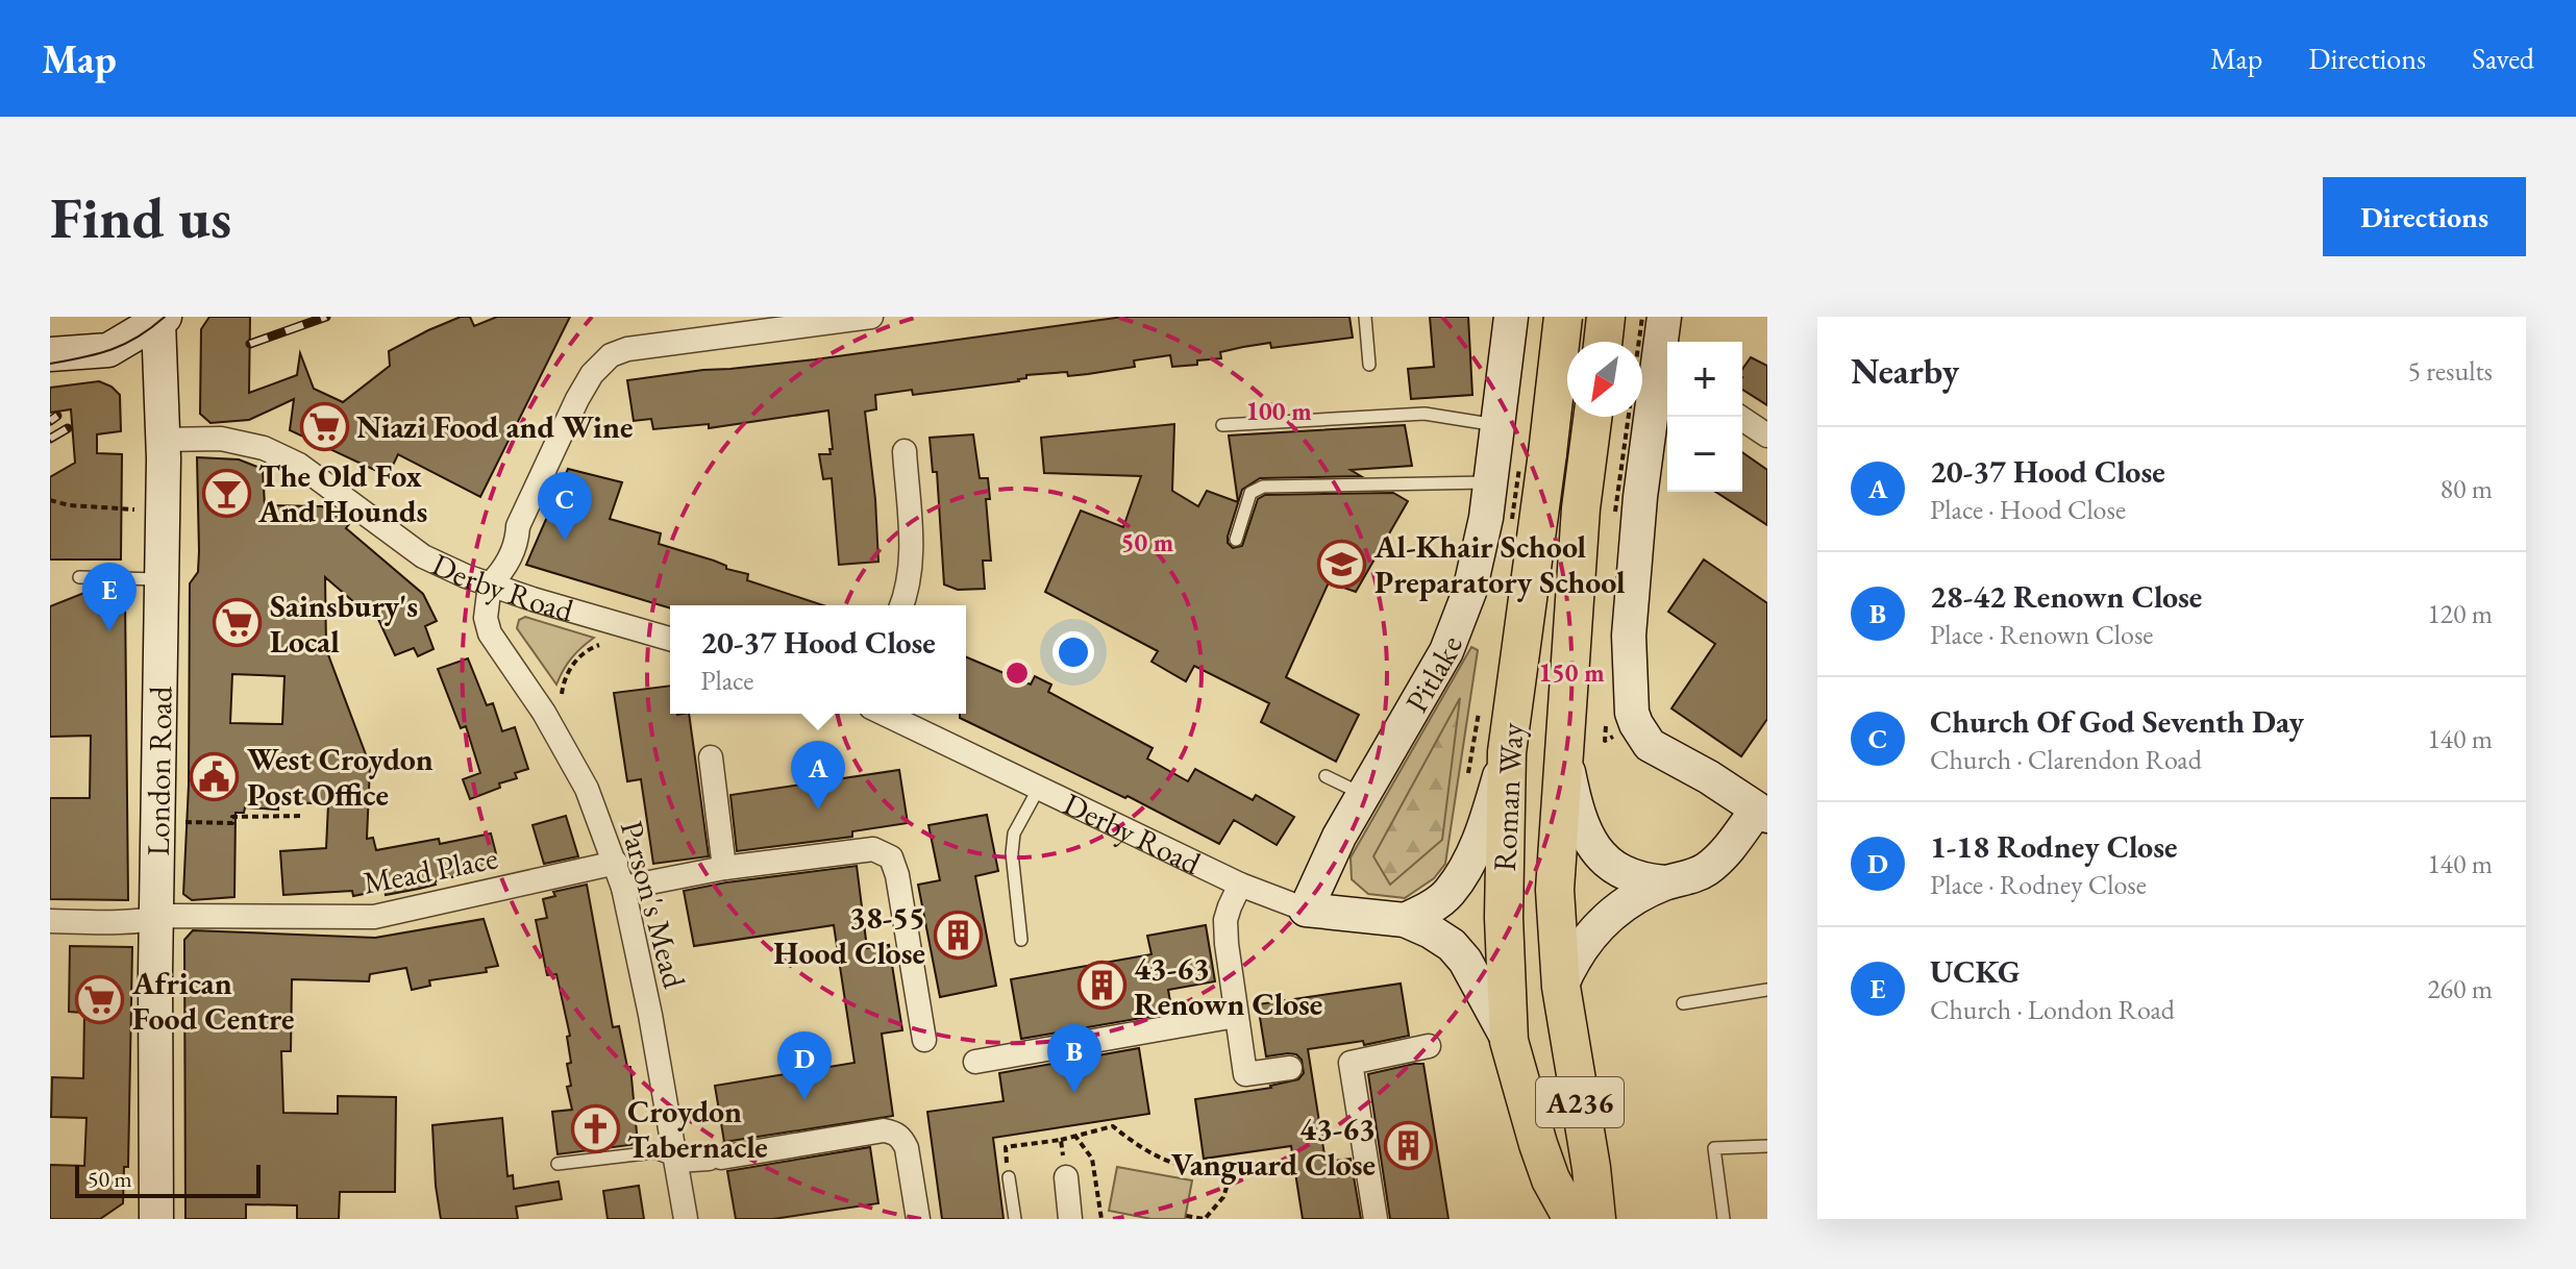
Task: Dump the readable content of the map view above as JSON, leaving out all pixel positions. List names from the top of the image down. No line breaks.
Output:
{"streets":{"main road":["Roman Way","A236"],"street":["Derby Road","Pitlake","London Road","Mead Place","Parson's Mead"]},"crossings":[["Derby Road","Pitlake"],["Derby Road","London Road"],["Derby Road","Roman Way"],["Derby Road","Parson's Mead"],["London Road","Mead Place"],["Mead Place","Parson's Mead"]],"places":{"supermarket":["Niazi Food and Wine","Sainsbury's Local","African Food Centre"],"bar":["The Old Fox And Hounds"],"school or university":["Al-Khair School Preparatory School"],"public building":["West Croydon Post Office"],"building":["38-55 Hood Close","43-63 Renown Close","43-63 Vanguard Close"],"church":["Croydon Tabernacle"]},"scale_bar":"50 m","north":"bottom left","page":{"header":"Map","nav":["Map","Directions","Saved"],"buttons":"Directions","title":"Find us","heading":["Nearby","5 results"],"map_buttons":["+","−"],"list":[{"mark":"A","name":"20-37 Hood Close","note":"Place · Hood Close","value":"80 m"},{"mark":"B","name":"28-42 Renown Close","note":"Place · Renown Close","value":"120 m"},{"mark":"C","name":"Church Of God Seventh Day","note":"Church · Clarendon Road","value":"140 m"},{"mark":"D","name":"1-18 Rodney Close","note":"Place · Rodney Close","value":"140 m"},{"mark":"E","name":"UCKG","note":"Church · London Road","value":"260 m"}],"pins":["C","E","A","B","D"],"popup":["20-37 Hood Close","Place"],"scale":"50 m"},"rings":["100 m","50 m","150 m"]}
